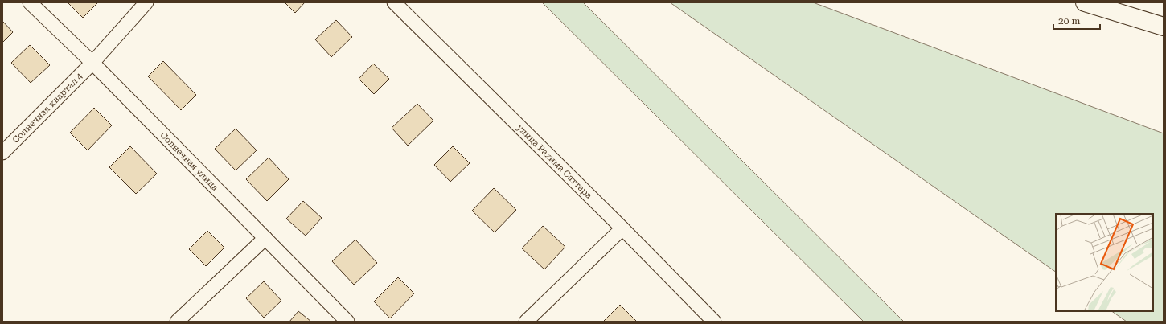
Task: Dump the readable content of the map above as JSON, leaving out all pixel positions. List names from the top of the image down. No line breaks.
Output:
{"streets":{"street":["Солнечная квартал 4","Солнечная улица","улица Рахима Саттара"]},"crossings":[["Солнечная квартал 4","Солнечная улица"]],"scale_bar":"20 m"}
